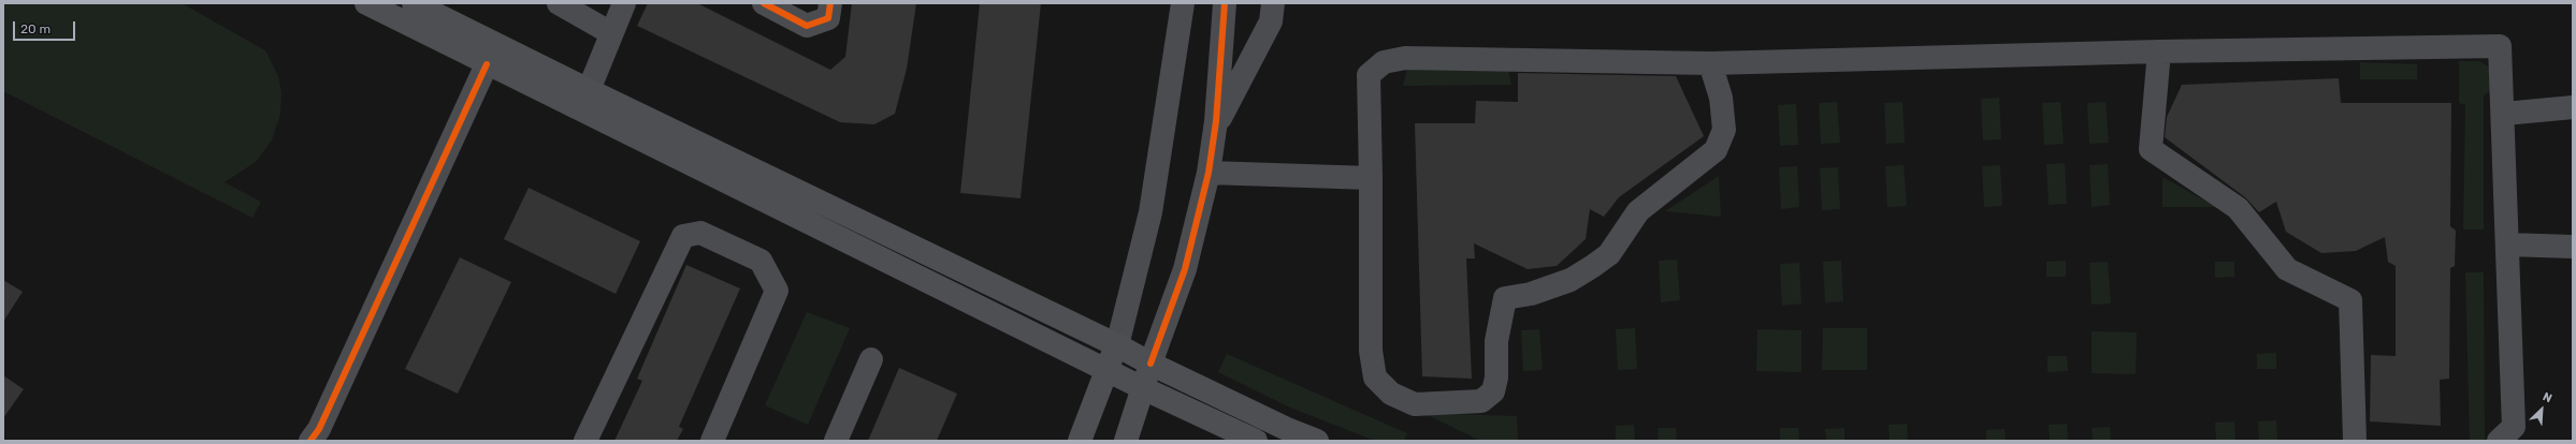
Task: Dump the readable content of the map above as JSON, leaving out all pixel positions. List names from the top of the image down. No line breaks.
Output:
{"scale_bar":"20 m","north":"top right"}
